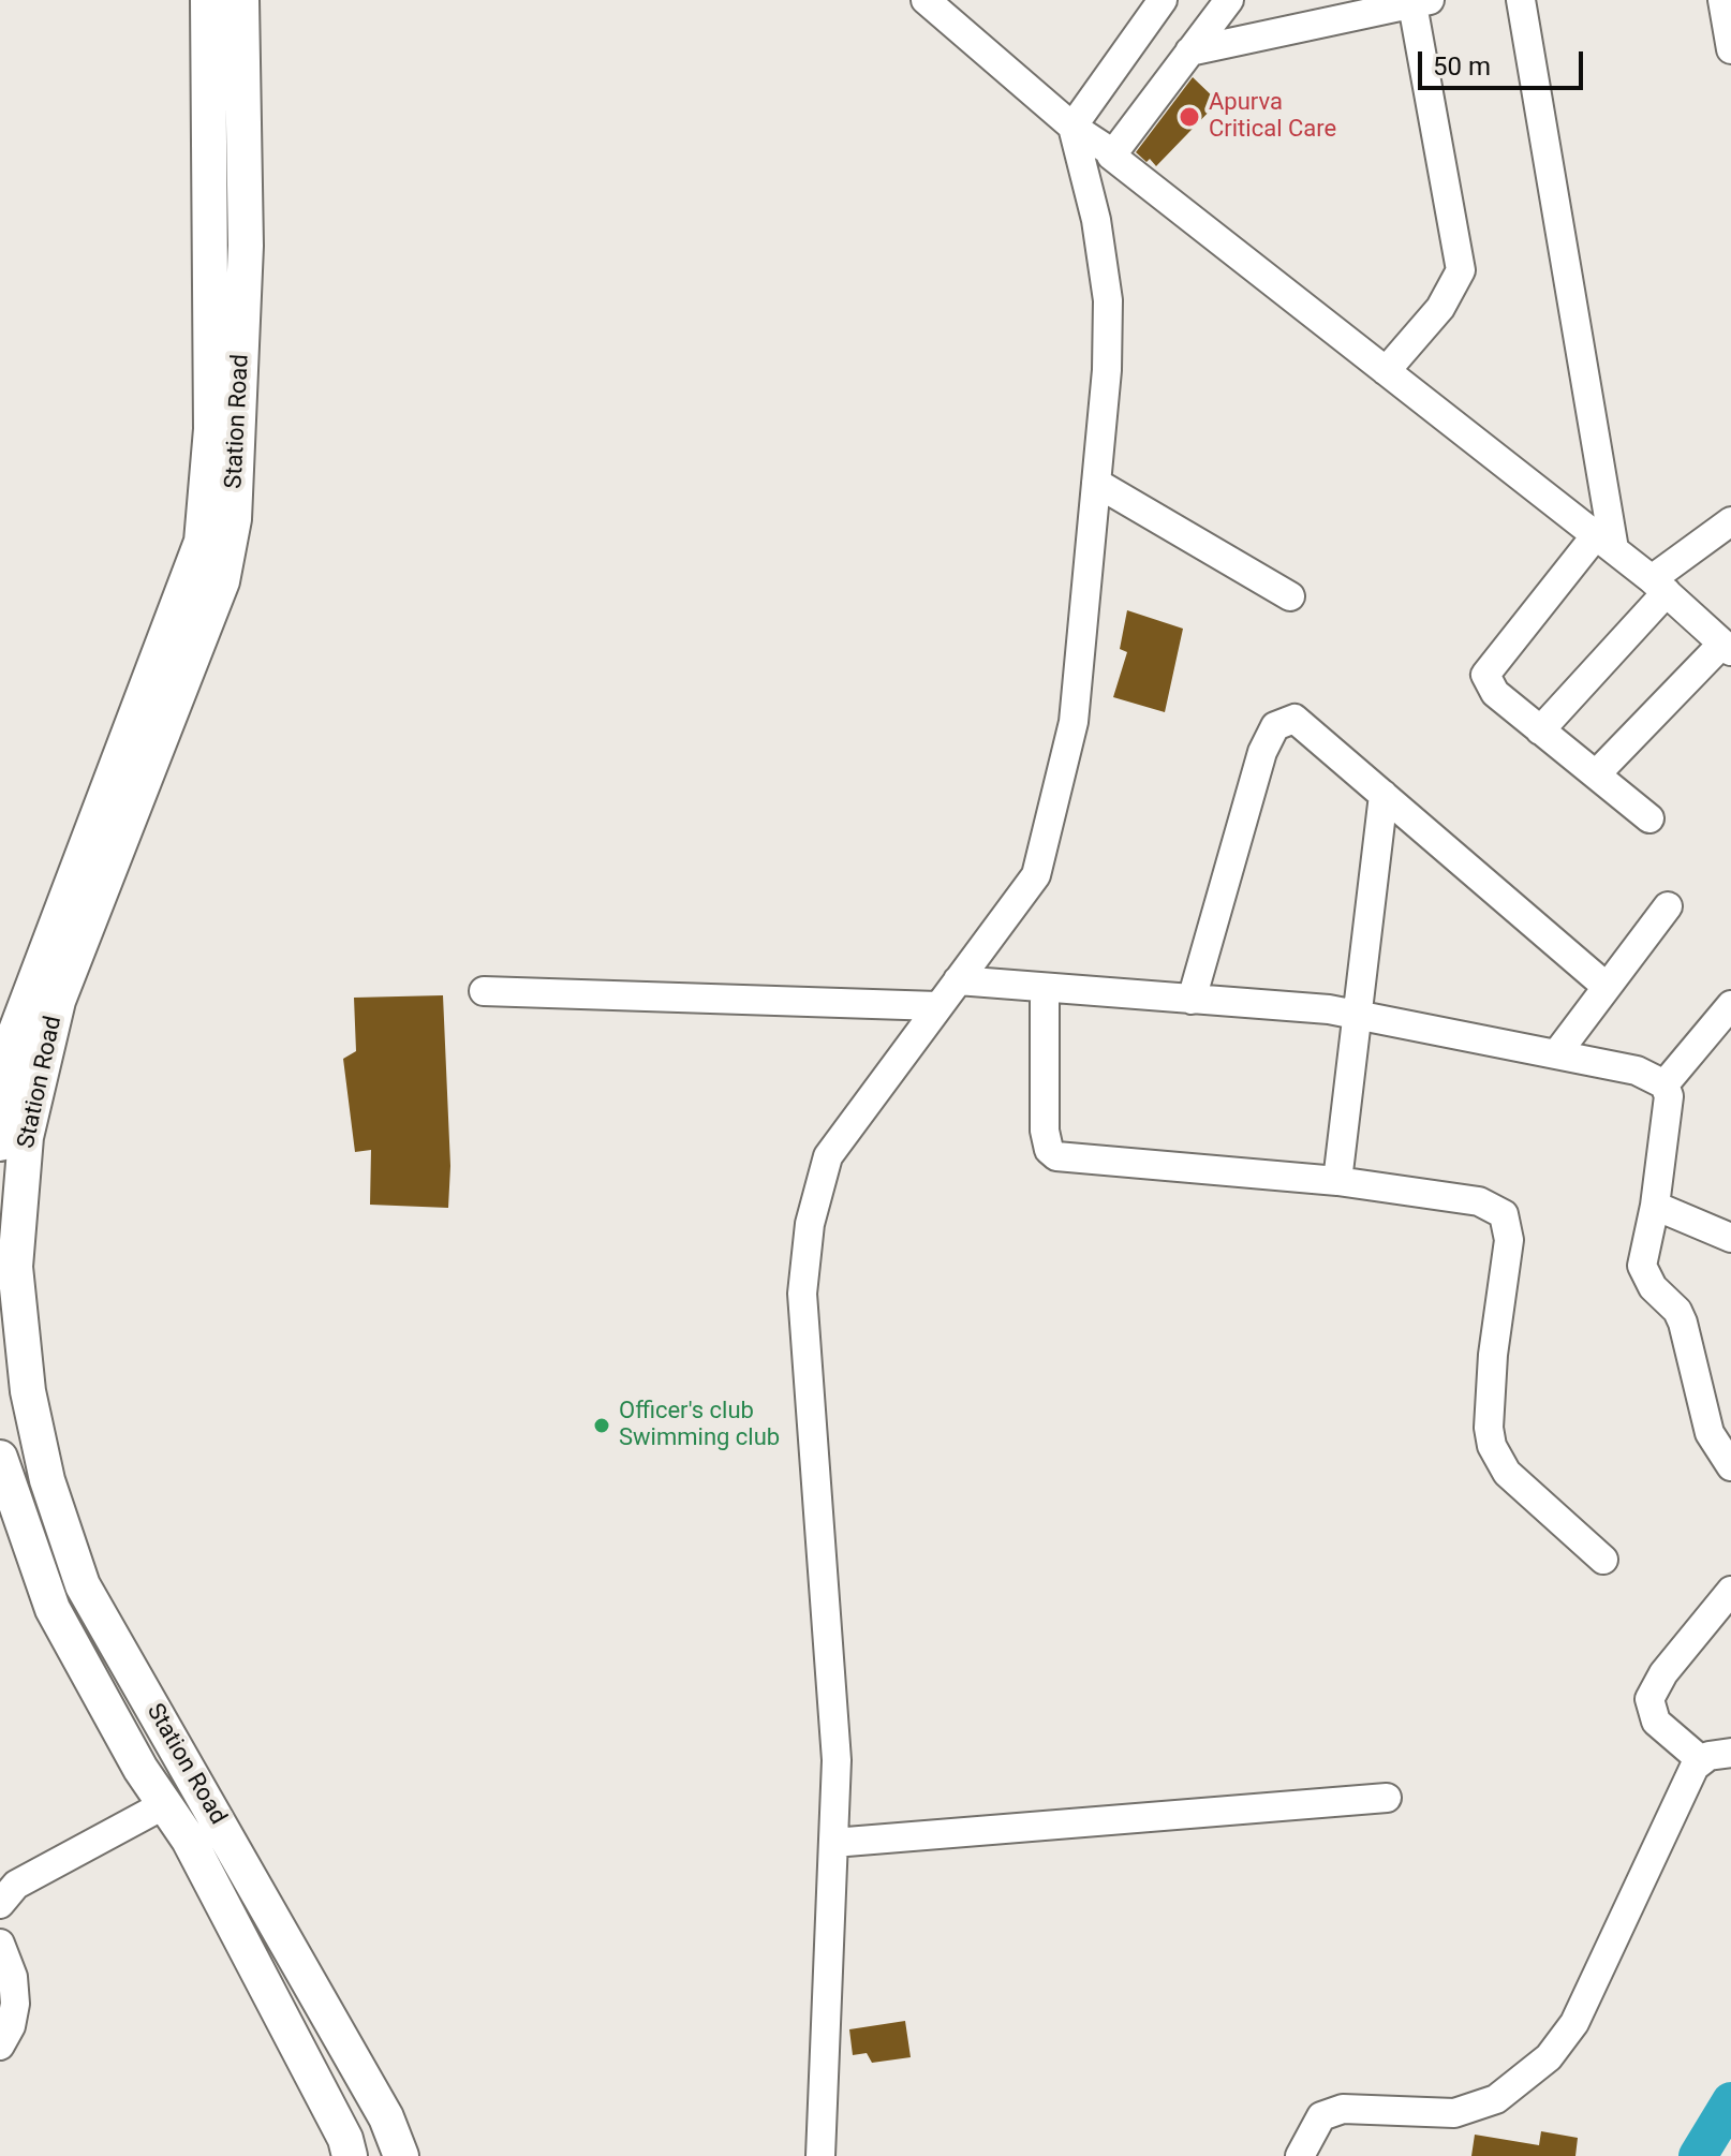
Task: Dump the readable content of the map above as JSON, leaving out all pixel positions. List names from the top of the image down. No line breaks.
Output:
{"streets":{"main road":["Station Road"]},"places":["Apurva Critical Care","Officer's club Swimming club"],"scale_bar":"50 m"}
